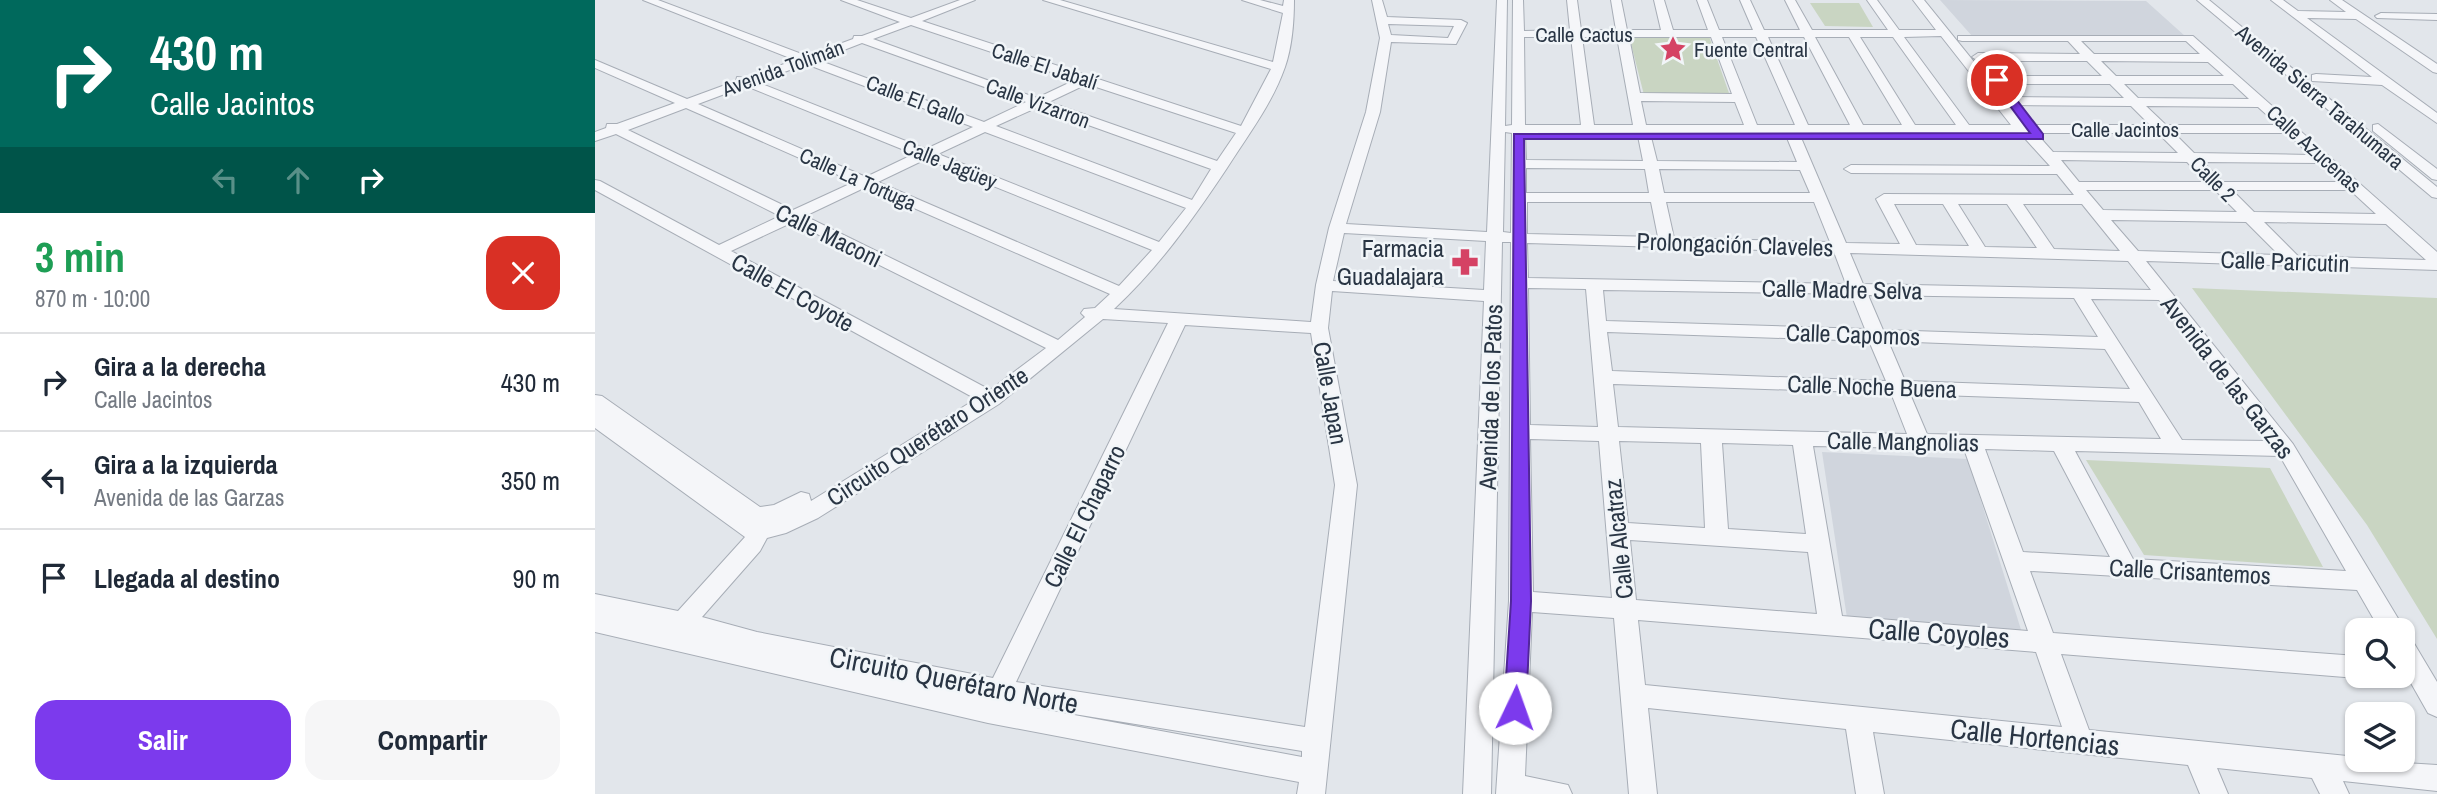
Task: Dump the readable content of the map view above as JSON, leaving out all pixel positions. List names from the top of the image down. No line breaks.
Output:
{"streets":{"street":["Calle Cactus","Calle El Jabalí","Avenida Tolimán","Avenida Sierra Tarahumara","Calle El Gallo","Calle Vizarron","Calle Jacintos","Calle Azucenas","Calle Jagüey","Calle La Tortuga","Calle 2","Calle Maconi","Prolongación Claveles","Calle Paricutin","Calle Madre Selva","Calle El Coyote","Calle Capomos","Avenida de las Garzas","Calle Noche Buena","Calle Japan","Avenida de los Patos","Circuito Querétaro Oriente","Calle Mangnolias","Calle El Chaparro","Calle Alcatraz","Calle Crisantemos","Calle Coyoles","Circuito Querétaro Norte","Calle Hortencias"]},"crossings":[["Calle Cactus","Avenida de las Garzas"],["Calle Cactus","Avenida de los Patos"],["Calle El Jabalí","Avenida Tolimán"],["Calle El Jabalí","Circuito Querétaro Oriente"],["Avenida Tolimán","Calle El Gallo"],["Avenida Tolimán","Calle Vizarron"],["Avenida Tolimán","Calle Jagüey"],["Avenida Tolimán","Calle La Tortuga"],["Avenida Tolimán","Calle Maconi"],["Calle El Gallo","Circuito Querétaro Oriente"],["Calle Vizarron","Circuito Querétaro Oriente"],["Calle Jacintos","Calle Azucenas"],["Calle Jacintos","Calle 2"],["Calle Jacintos","Avenida de las Garzas"],["Calle Jacintos","Avenida de los Patos"],["Calle Azucenas","Calle 2"],["Calle Azucenas","Calle Paricutin"],["Calle Jagüey","Circuito Querétaro Oriente"],["Calle La Tortuga","Circuito Querétaro Oriente"],["Calle 2","Calle Paricutin"],["Calle Maconi","Circuito Querétaro Oriente"],["Prolongación Claveles","Calle Paricutin"],["Prolongación Claveles","Avenida de las Garzas"],["Prolongación Claveles","Calle Japan"],["Prolongación Claveles","Avenida de los Patos"],["Calle Paricutin","Avenida de las Garzas"],["Calle Madre Selva","Avenida de las Garzas"],["Calle Madre Selva","Avenida de los Patos"],["Calle Madre Selva","Calle Alcatraz"],["Calle El Coyote","Circuito Querétaro Oriente"],["Calle Capomos","Calle Alcatraz"],["Avenida de las Garzas","Calle Mangnolias"],["Avenida de las Garzas","Calle Crisantemos"],["Calle Noche Buena","Calle Alcatraz"],["Calle Japan","Circuito Querétaro Norte"],["Avenida de los Patos","Calle Mangnolias"],["Avenida de los Patos","Calle Coyoles"],["Calle Mangnolias","Calle Alcatraz"],["Calle El Chaparro","Circuito Querétaro Norte"],["Calle Alcatraz","Calle Coyoles"],["Calle Alcatraz","Calle Hortencias"]],"places":{"place":["Fuente Central"],"pharmacy":["Farmacia Guadalajara"]},"page":{"turn":["430 m","Calle Jacintos"],"heading":["3 min","870 m · 10:00"],"list":[{"name":"Gira a la derecha","note":"Calle Jacintos","value":"430 m"},{"name":"Gira a la izquierda","note":"Avenida de las Garzas","value":"350 m"},{"name":"Llegada al destino","value":"90 m"}],"buttons":["Salir","Compartir"]}}
